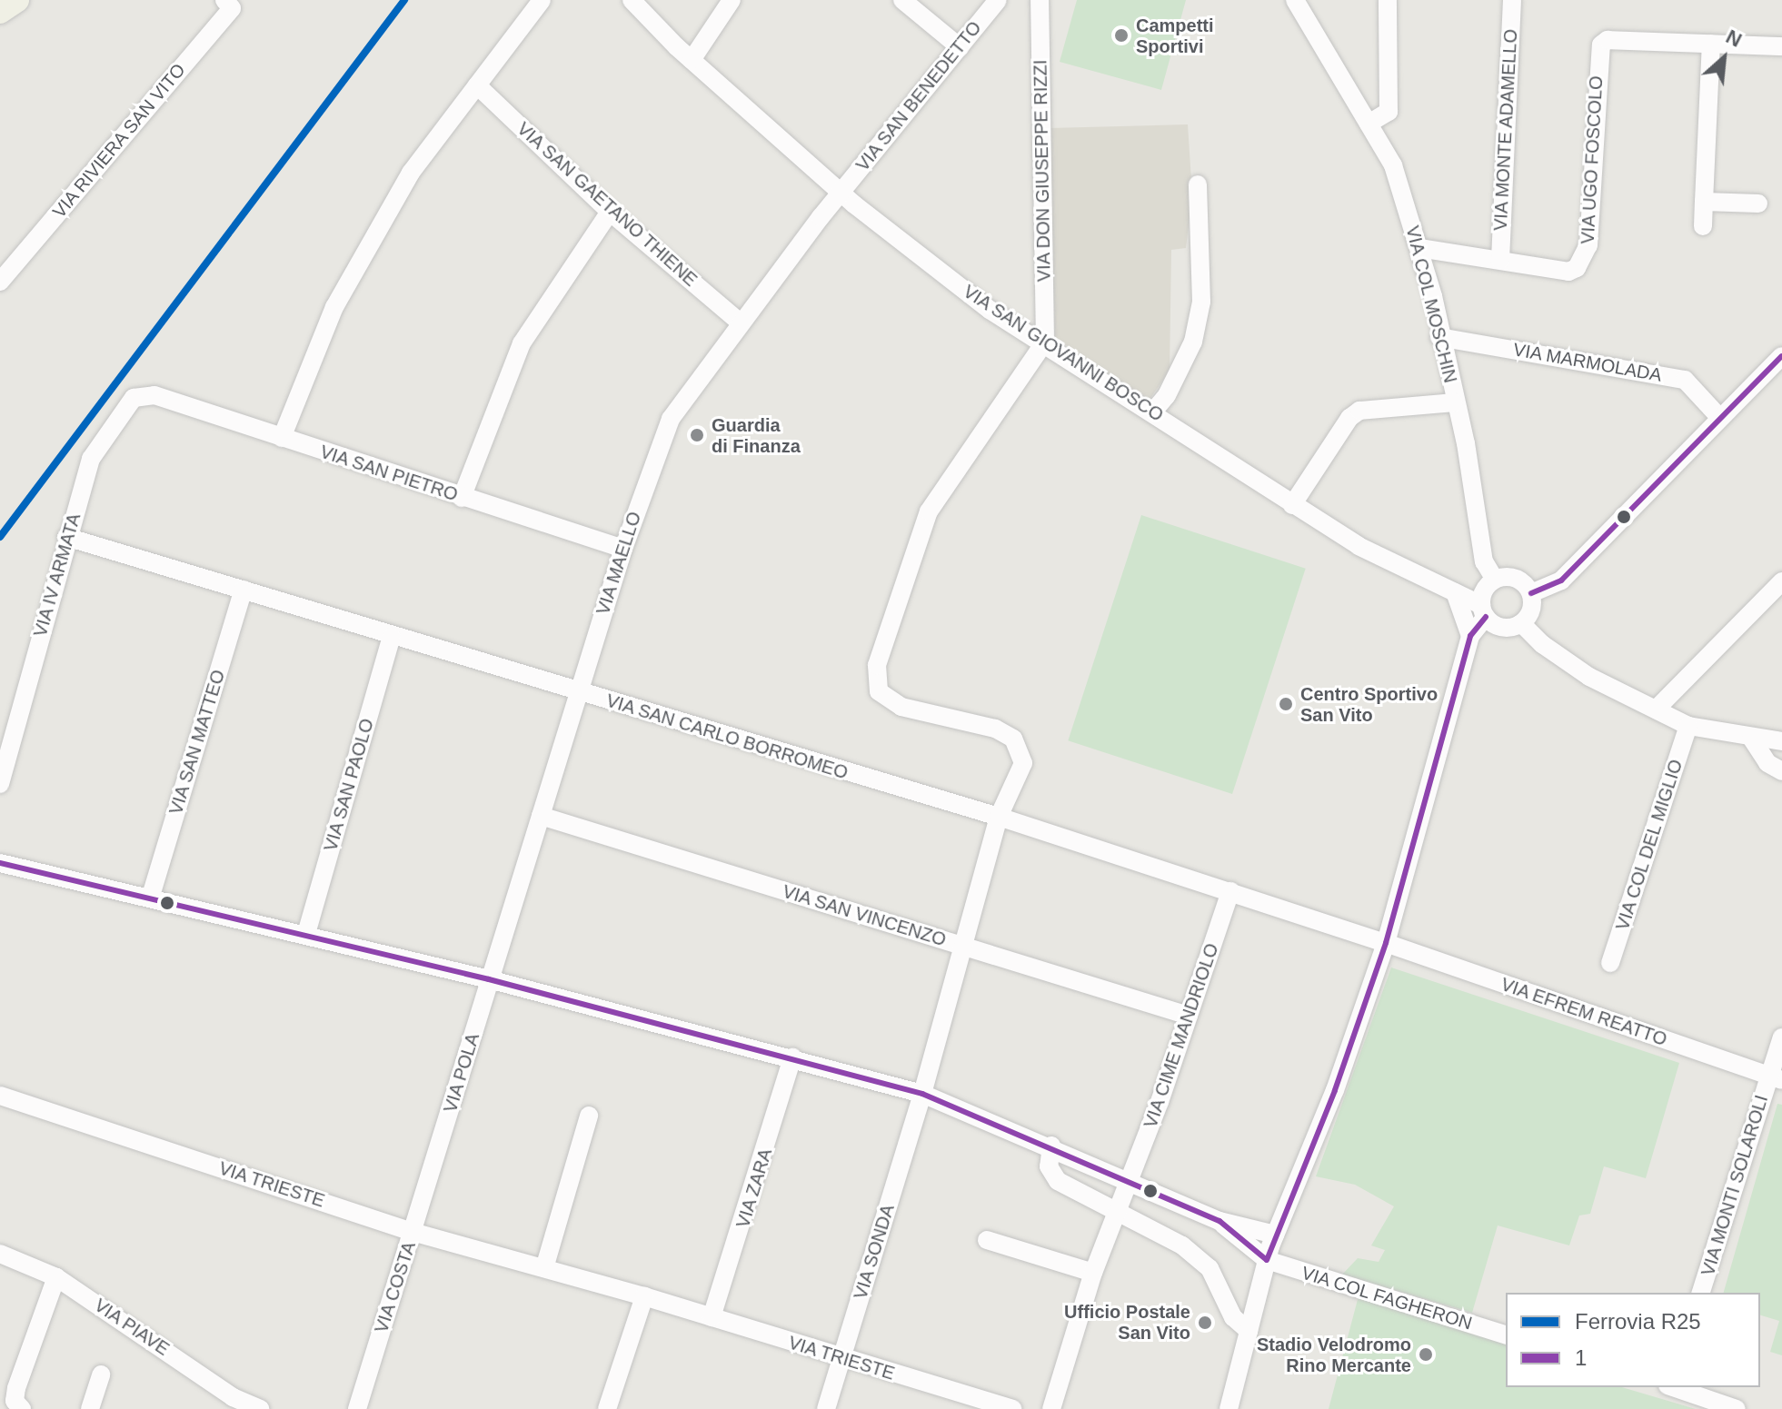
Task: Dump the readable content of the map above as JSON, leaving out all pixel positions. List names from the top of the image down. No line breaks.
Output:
{"streets":{"street":["VIA SAN BENEDETTO","VIA MONTE ADAMELLO","VIA RIVIERA SAN VITO","VIA UGO FOSCOLO","VIA DON GIUSEPPE RIZZI","VIA SAN GAETANO THIENE","VIA COL MOSCHIN","VIA SAN GIOVANNI BOSCO","VIA MARMOLADA","VIA SAN PIETRO","VIA MAELLO","VIA IV ARMATA","VIA SAN CARLO BORROMEO","VIA SAN MATTEO","VIA SAN PAOLO","VIA COL DEL MIGLIO","VIA SAN VINCENZO","VIA EFREM REATTO","VIA CIME MANDRIOLO","VIA POLA","VIA TRIESTE","VIA MONTI SOLAROLI","VIA ZARA","VIA SONDA","VIA COSTA","VIA COL FAGHERON","VIA PIAVE"]},"crossings":[["VIA SAN BENEDETTO","VIA SAN GIOVANNI BOSCO"],["VIA SAN BENEDETTO","VIA MAELLO"],["VIA MONTE ADAMELLO","VIA UGO FOSCOLO"],["VIA UGO FOSCOLO","VIA COL MOSCHIN"],["VIA DON GIUSEPPE RIZZI","VIA SAN GIOVANNI BOSCO"],["VIA DON GIUSEPPE RIZZI","VIA SONDA"],["VIA SAN GAETANO THIENE","VIA MAELLO"],["VIA COL MOSCHIN","VIA SAN GIOVANNI BOSCO"],["VIA COL MOSCHIN","VIA MARMOLADA"],["VIA SAN GIOVANNI BOSCO","VIA MAELLO"],["VIA SAN GIOVANNI BOSCO","VIA SONDA"],["VIA SAN PIETRO","VIA MAELLO"],["VIA SAN PIETRO","VIA IV ARMATA"],["VIA MAELLO","VIA SAN CARLO BORROMEO"],["VIA MAELLO","VIA SAN VINCENZO"],["VIA MAELLO","VIA POLA"],["VIA IV ARMATA","VIA SAN CARLO BORROMEO"],["VIA SAN CARLO BORROMEO","VIA SAN MATTEO"],["VIA SAN CARLO BORROMEO","VIA SAN PAOLO"],["VIA SAN CARLO BORROMEO","VIA EFREM REATTO"],["VIA SAN CARLO BORROMEO","VIA CIME MANDRIOLO"],["VIA SAN CARLO BORROMEO","VIA SONDA"],["VIA SAN VINCENZO","VIA CIME MANDRIOLO"],["VIA SAN VINCENZO","VIA SONDA"],["VIA EFREM REATTO","VIA MONTI SOLAROLI"],["VIA POLA","VIA COSTA"],["VIA TRIESTE","VIA ZARA"],["VIA TRIESTE","VIA SONDA"],["VIA TRIESTE","VIA COSTA"]],"places":["Campetti Sportivi","Guardia di Finanza","Centro Sportivo San Vito","Ufficio Postale San Vito","Stadio Velodromo Rino Mercante"],"lines":["rail line R25","transit line 1"],"legend":["Ferrovia R25","1"],"north":"top right"}
